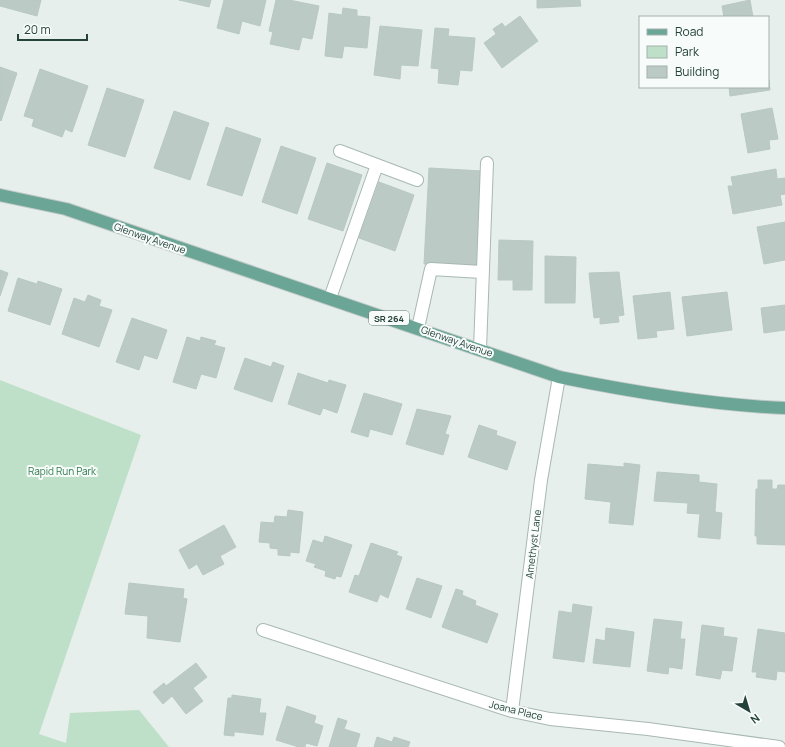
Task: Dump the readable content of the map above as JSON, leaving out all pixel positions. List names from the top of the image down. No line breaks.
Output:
{"streets":{"main road":["Glenway Avenue","SR 264"],"street":["Amethyst Lane","Joana Place"]},"crossings":[["Glenway Avenue","Amethyst Lane"],["Amethyst Lane","Joana Place"]],"parks":["Rapid Run Park"],"legend":["Road","Park","Building"],"scale_bar":"20 m","north":"bottom right"}
